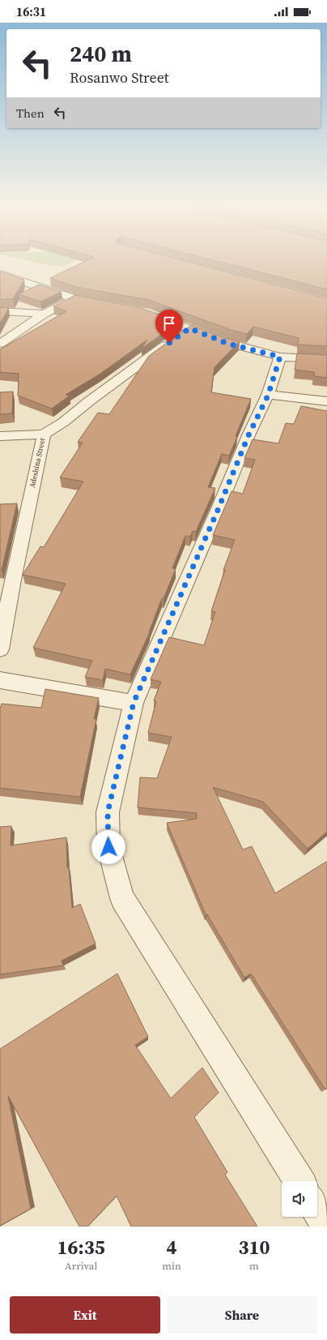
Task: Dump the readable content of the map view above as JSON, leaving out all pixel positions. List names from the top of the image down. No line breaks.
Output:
{"streets":{"street":["Adeshina Street"]},"page":{"status":"16:31","turn":["240 m","Rosanwo Street"],"then":"Then","eta":["16:35","Arrival","4","min","310","m"],"buttons":["Exit","Share"]}}
